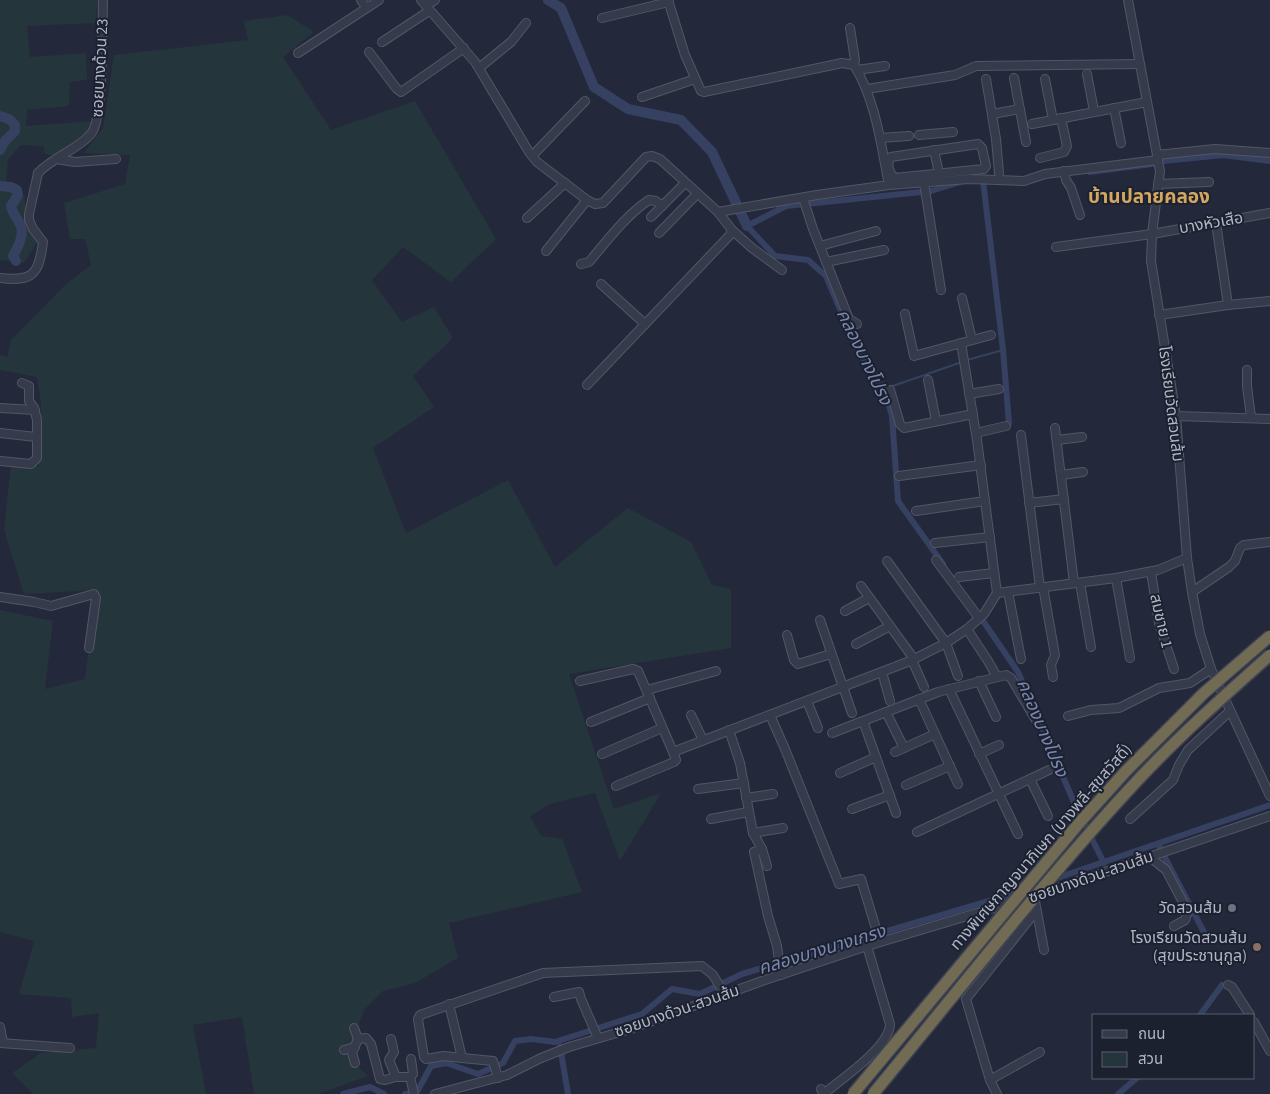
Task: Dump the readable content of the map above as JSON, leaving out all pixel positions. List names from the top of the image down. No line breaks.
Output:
{"streets":{"highway":["ทางพิเศษกาญจนาภิเษก (บางพลี-สุขสวัสดิ์)"],"street":["ซอยบางด้วน 23","บางหัวเสือ","โรงเรียนวัดสวนส้ม","สมชาย 1","ซอยบางด้วน-สวนส้ม"]},"crossings":[["บางหัวเสือ","โรงเรียนวัดสวนส้ม"]],"districts":["บ้านปลายคลอง"],"water":["คลองบางโปรง","คลองบางนางเกรง"],"places":["วัดสวนส้ม","โรงเรียนวัดสวนส้ม (สุขประชานุกูล)"],"legend":["ถนน","สวน"]}
